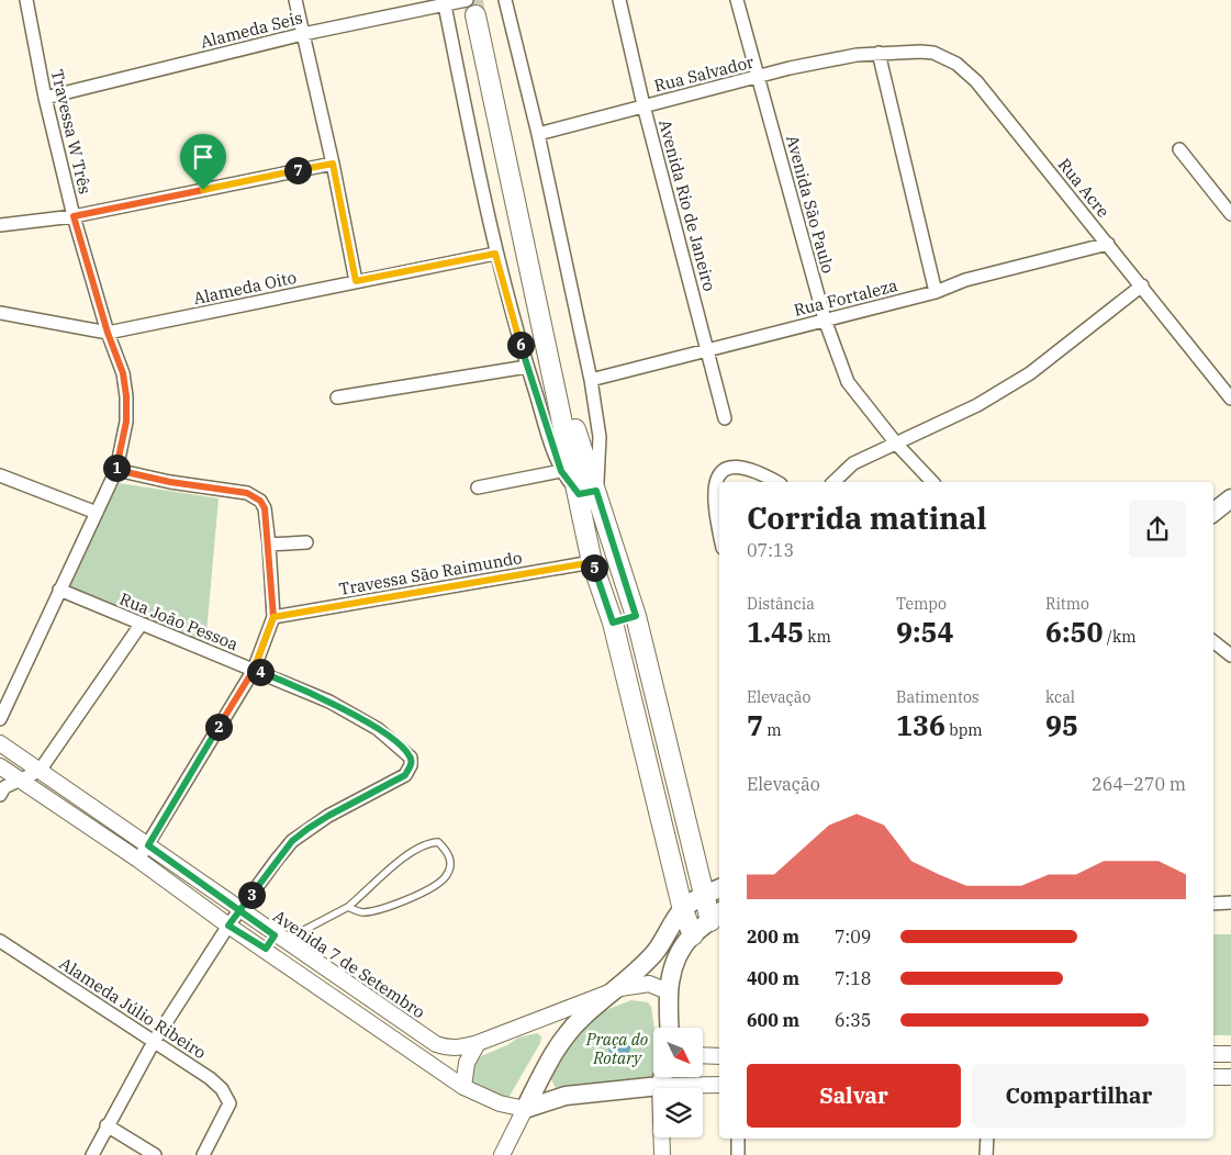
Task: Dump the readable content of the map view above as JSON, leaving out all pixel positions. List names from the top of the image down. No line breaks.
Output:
{"streets":{"street":["Alameda Seis","Rua Salvador","Travessa W Três","Rua Acre","Avenida São Paulo","Avenida Rio de Janeiro","Alameda Oito","Rua Fortaleza","Travessa São Raimundo","Rua João Pessoa","Avenida 7 de Setembro","Alameda Júlio Ribeiro"]},"crossings":[["Alameda Seis","Travessa W Três"],["Rua Salvador","Rua Acre"],["Rua Salvador","Avenida São Paulo"],["Rua Salvador","Avenida Rio de Janeiro"],["Travessa W Três","Alameda Oito"],["Travessa W Três","Rua João Pessoa"],["Rua Acre","Rua Fortaleza"],["Avenida São Paulo","Rua Fortaleza"],["Avenida Rio de Janeiro","Rua Fortaleza"],["Rua João Pessoa","Avenida 7 de Setembro"]],"parks":["Praça do Rotary"],"north":"bottom right","page":{"pins":["7","6","1","5","4","2","3"],"heading":["Corrida matinal","07:13"],"stats":[["Distância","1.45 km"],["Tempo","9:54"],["Ritmo","6:50 /km"],["Elevação","7 m"],["Batimentos","136 bpm"],["kcal","95"]],"chart":["Elevação","264–270 m"],"list":[{"name":"200 m","note":"7:09"},{"name":"400 m","note":"7:18"},{"name":"600 m","note":"6:35"}],"buttons":["Salvar","Compartilhar"]}}
